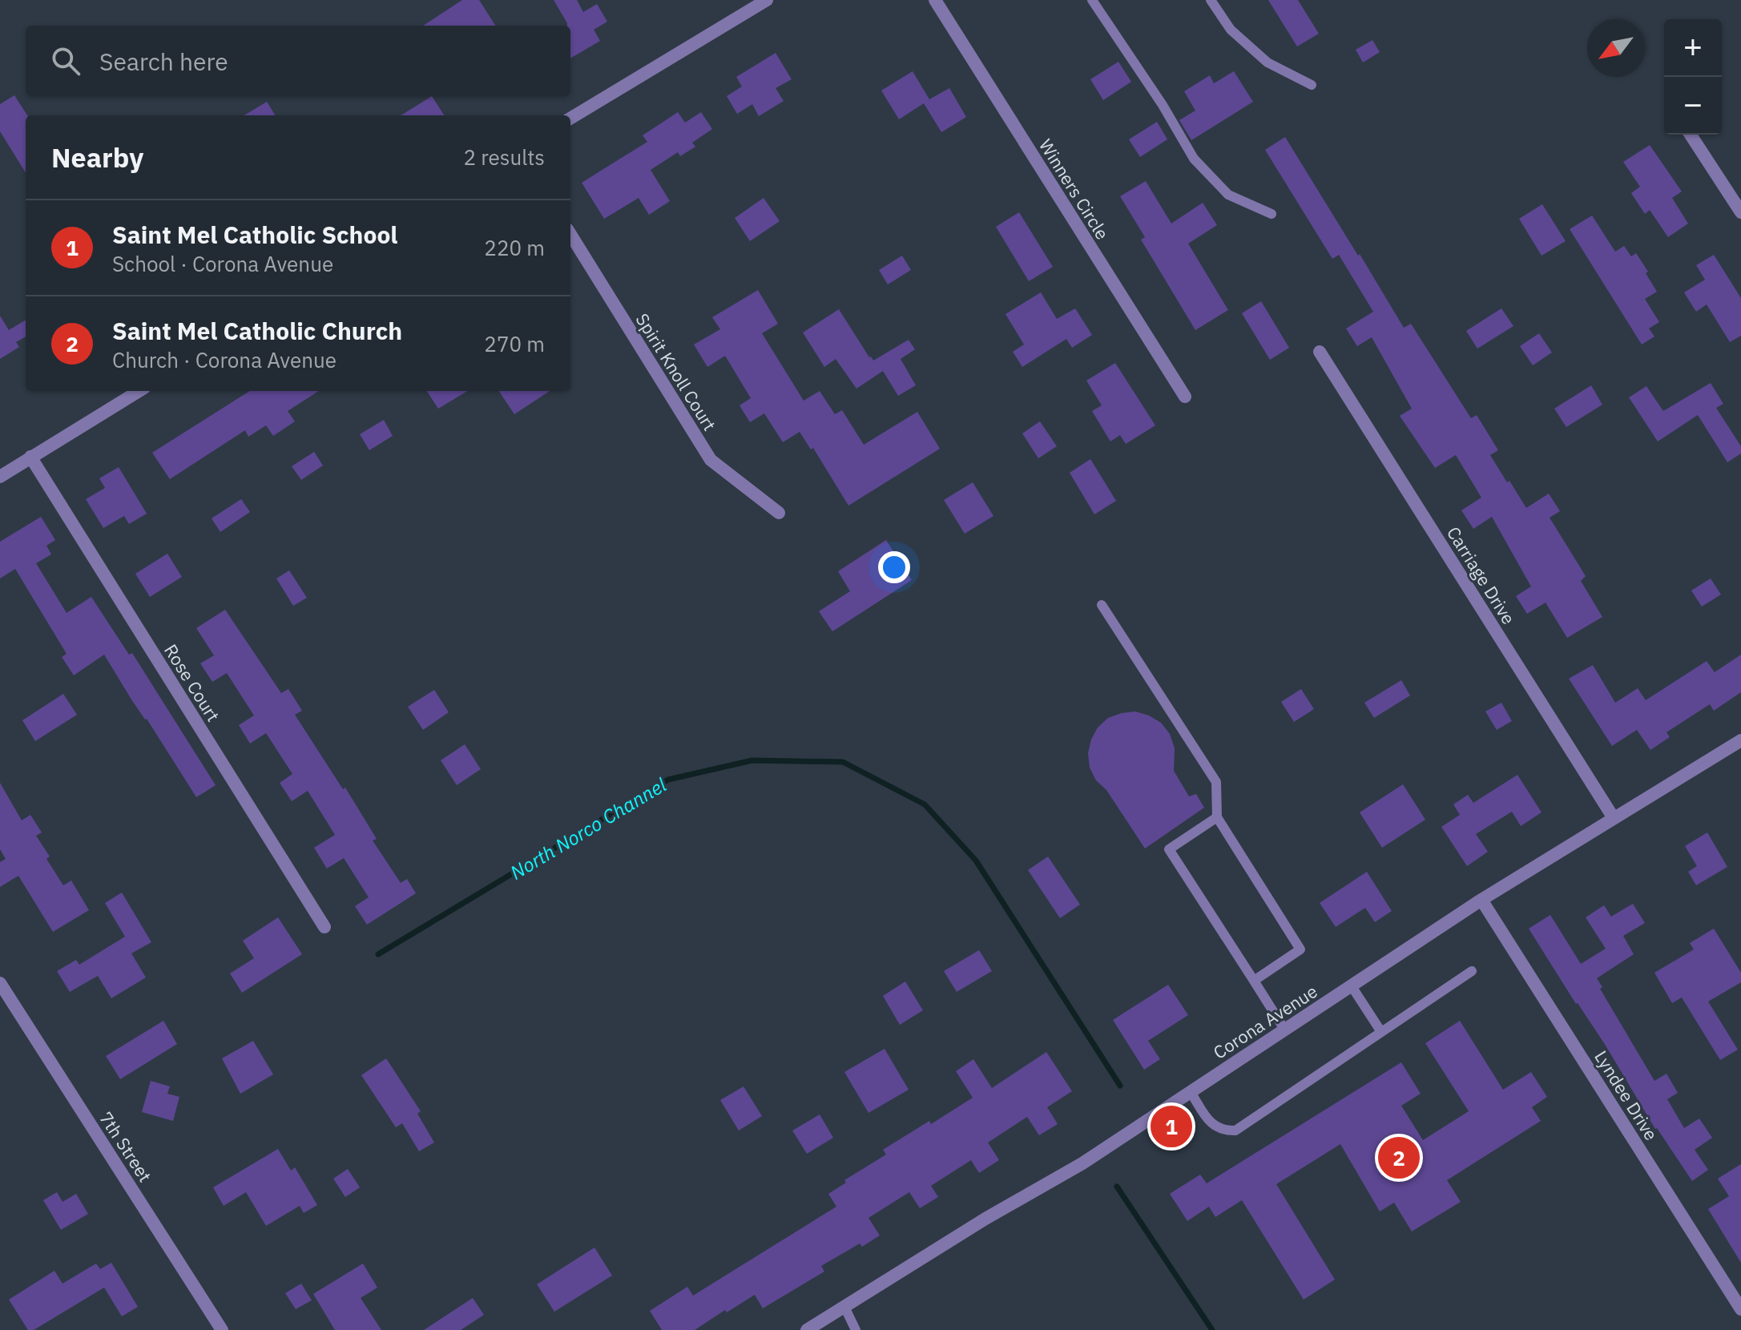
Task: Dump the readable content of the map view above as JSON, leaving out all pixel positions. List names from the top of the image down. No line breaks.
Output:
{"streets":{"street":["Winners Circle","Spirit Knoll Court","Carriage Drive","Rose Court","Corona Avenue","Lyndee Drive","7th Street"]},"crossings":[["Carriage Drive","Corona Avenue"],["Corona Avenue","Lyndee Drive"]],"water":["North Norco Channel"],"north":"bottom left","page":{"map_buttons":["+","−"],"search":"Search here","heading":["Nearby","2 results"],"list":[{"mark":"1","name":"Saint Mel Catholic School","note":"School · Corona Avenue","value":"220 m"},{"mark":"2","name":"Saint Mel Catholic Church","note":"Church · Corona Avenue","value":"270 m"}],"pins":["1","2"]}}
